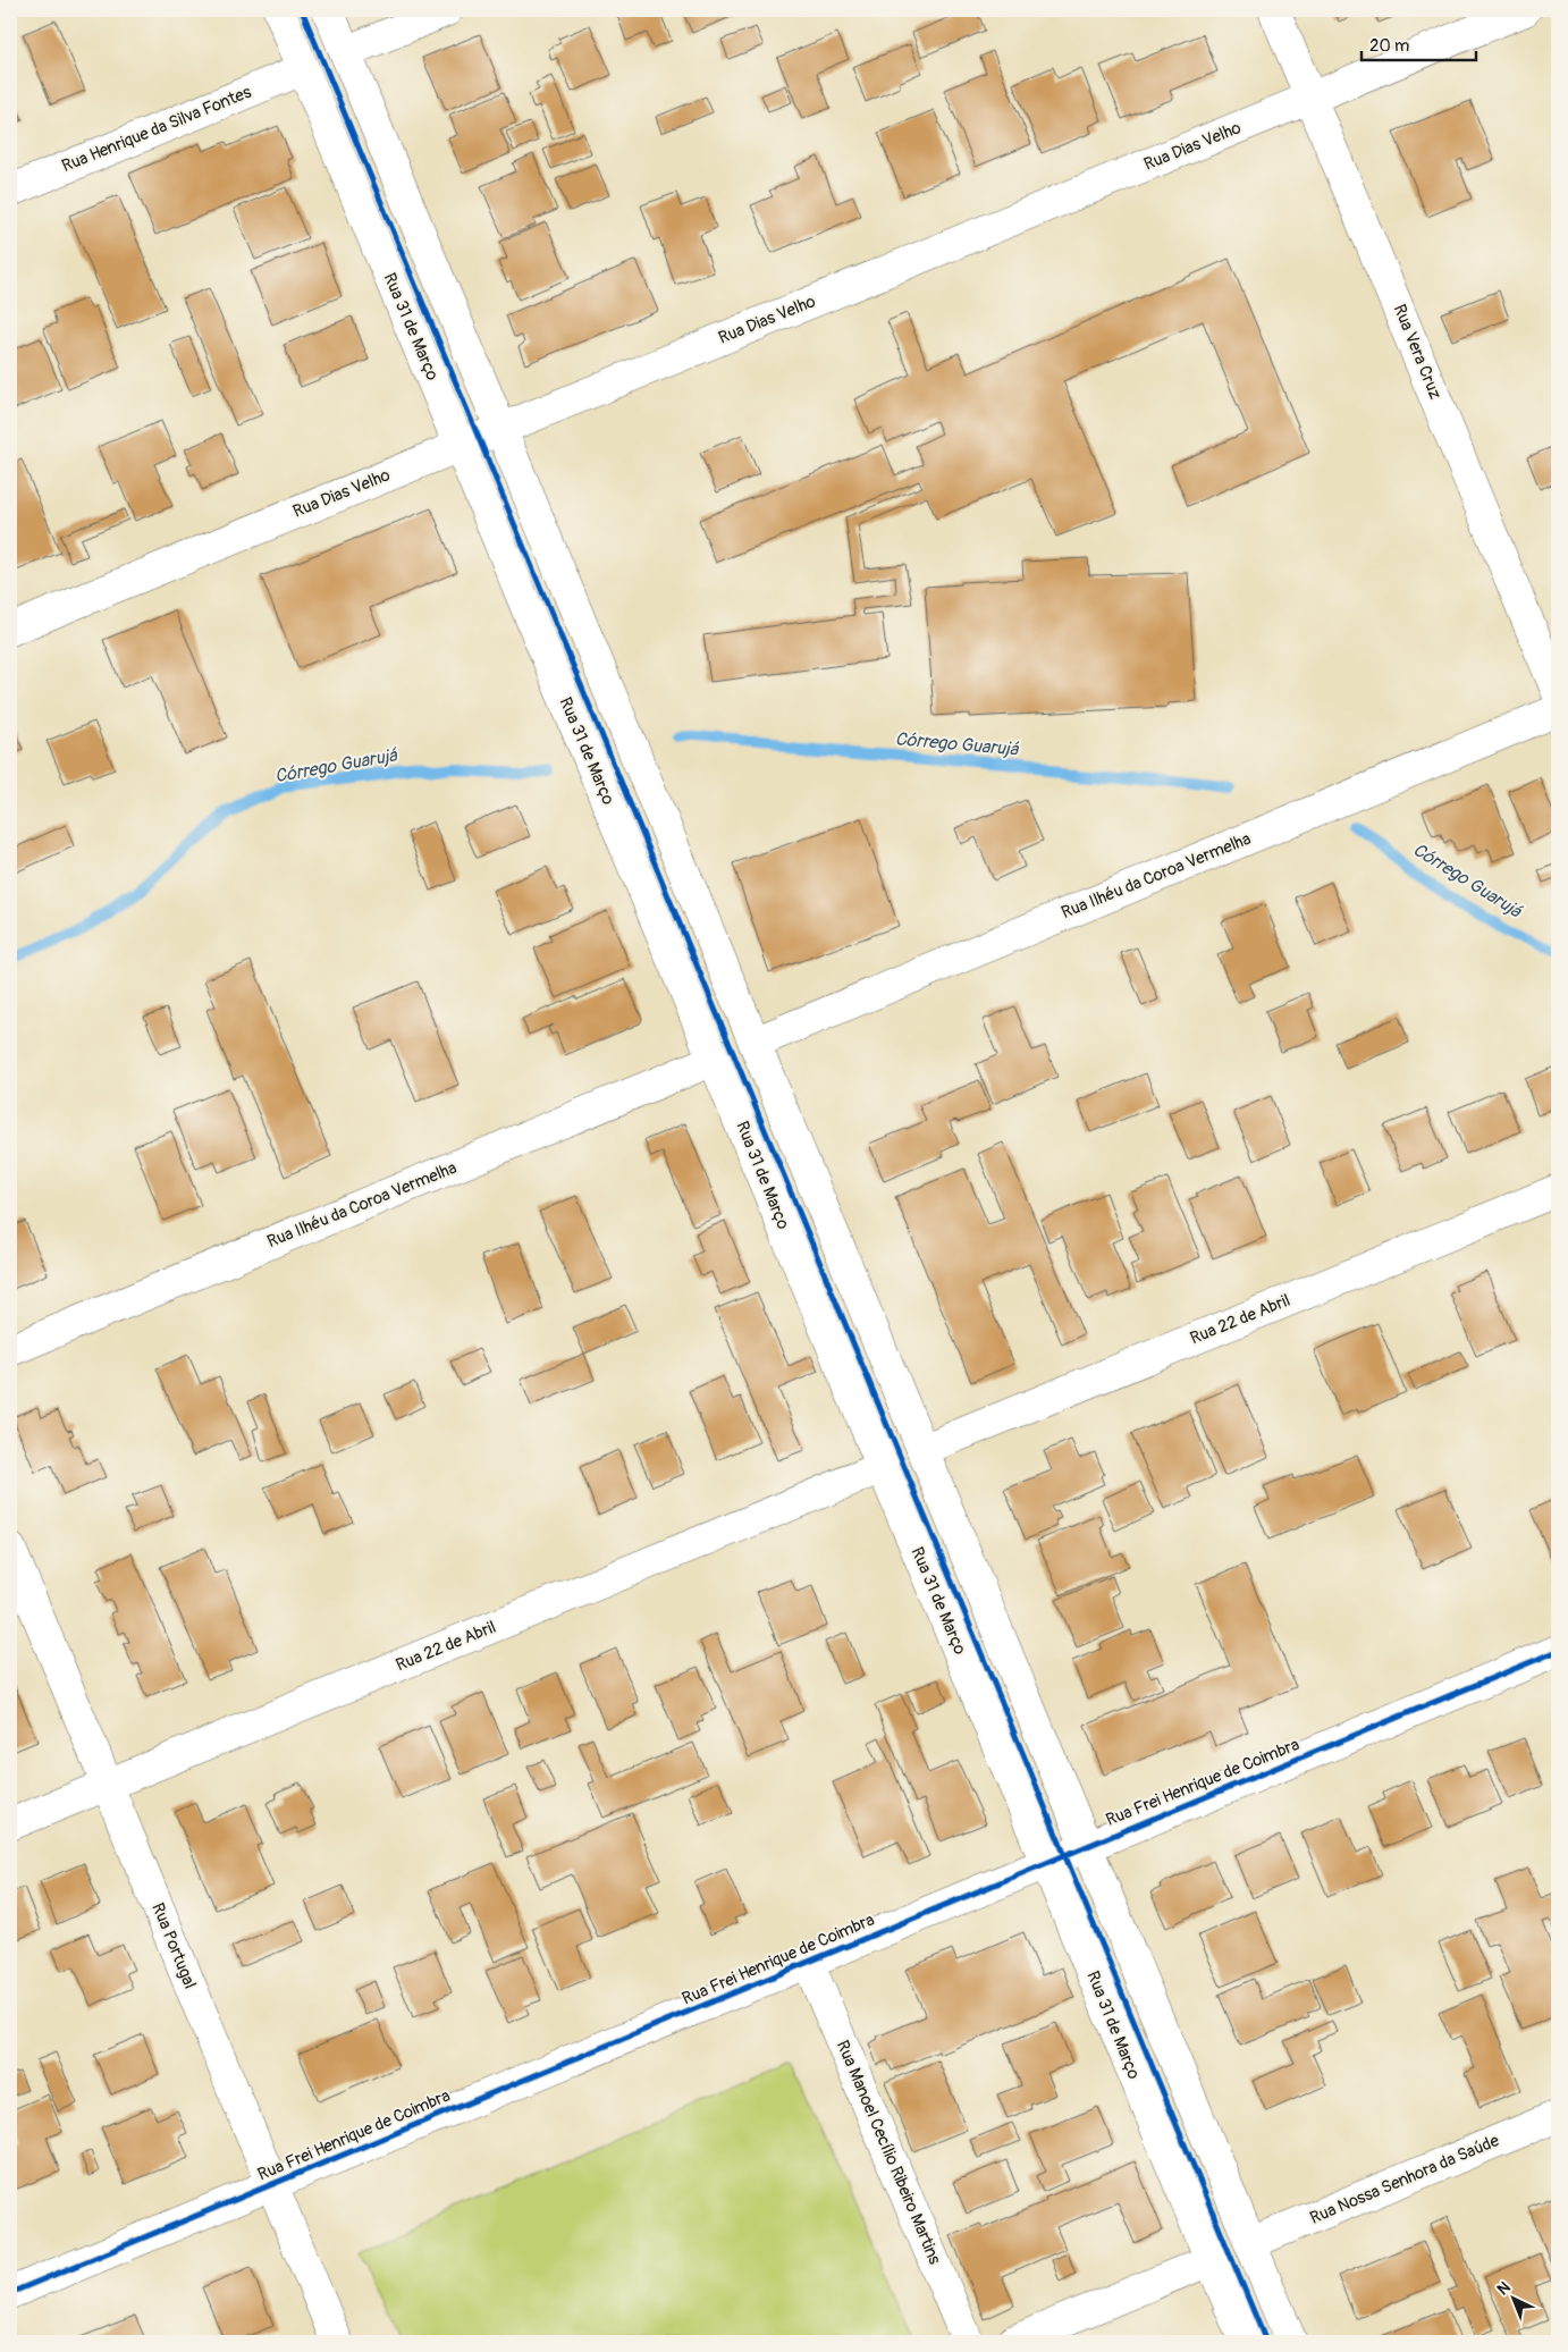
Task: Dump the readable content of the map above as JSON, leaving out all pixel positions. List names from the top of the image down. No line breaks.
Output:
{"streets":{"street":["Rua Henrique da Silva Fontes","Rua Dias Velho","Rua 31 de Março","Rua Vera Cruz","Rua Ilhéu da Coroa Vermelha","Rua 22 de Abril","Rua Frei Henrique de Coimbra","Rua Portugal","Rua Manoel Cecílio Ribeiro Martins","Rua Nossa Senhora da Saúde"]},"crossings":[["Rua Henrique da Silva Fontes","Rua 31 de Março"],["Rua Dias Velho","Rua 31 de Março"],["Rua Dias Velho","Rua Vera Cruz"],["Rua 31 de Março","Rua Ilhéu da Coroa Vermelha"],["Rua 31 de Março","Rua 22 de Abril"],["Rua 31 de Março","Rua Frei Henrique de Coimbra"],["Rua 22 de Abril","Rua Portugal"],["Rua Frei Henrique de Coimbra","Rua Portugal"],["Rua Frei Henrique de Coimbra","Rua Manoel Cecílio Ribeiro Martins"]],"water":["Córrego Guarujá"],"scale_bar":"20 m","north":"top left"}
